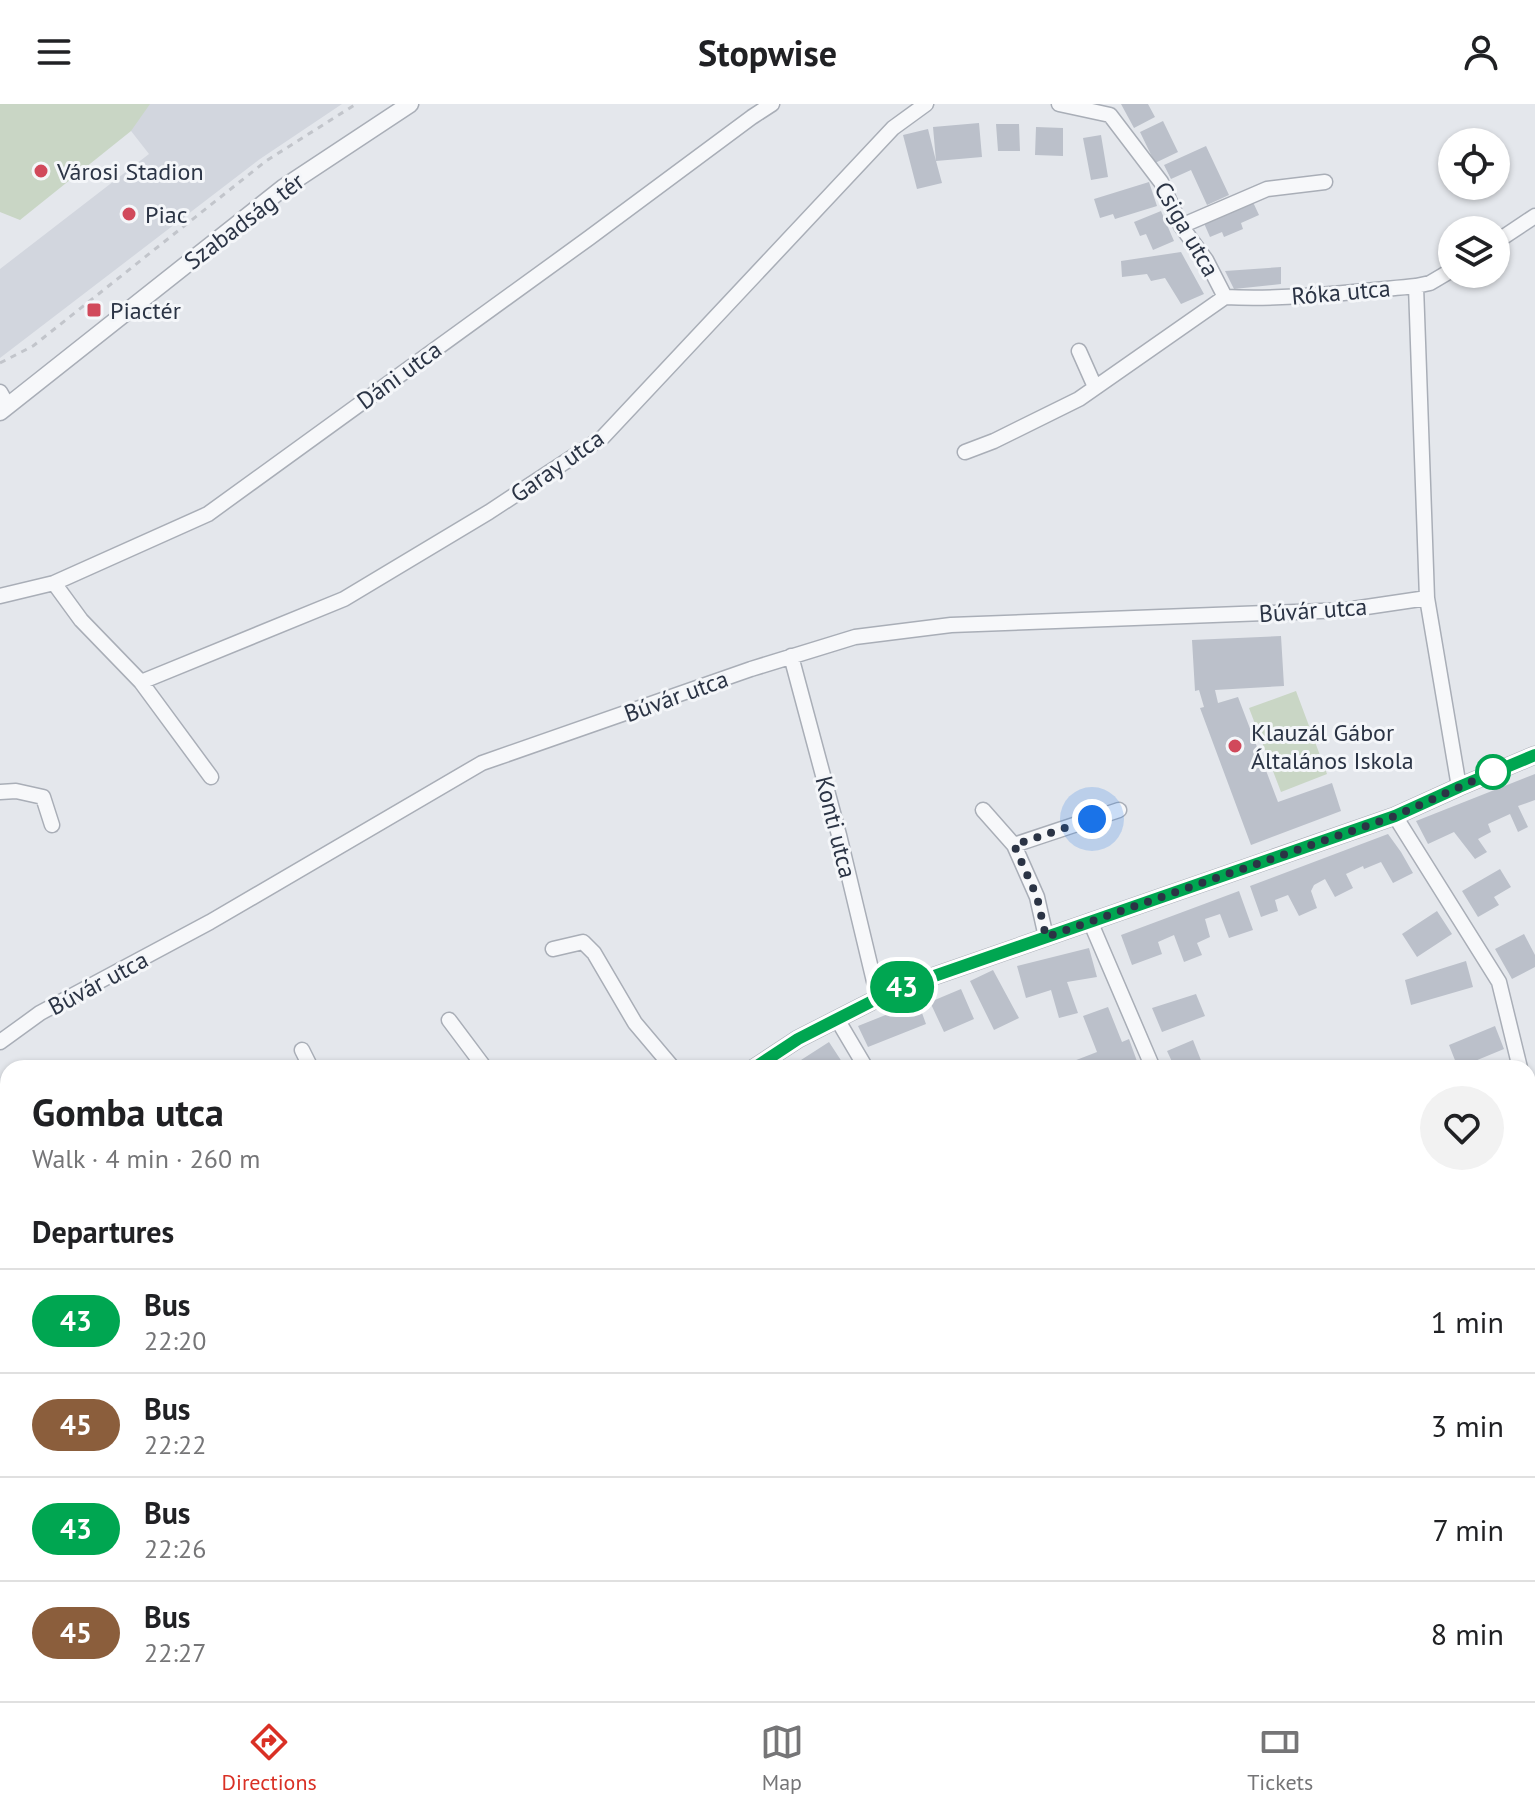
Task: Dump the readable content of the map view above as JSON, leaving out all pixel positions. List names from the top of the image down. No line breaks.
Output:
{"streets":{"street":["Szabadság tér","Csiga utca","Róka utca","Dáni utca","Garay utca","Búvár utca","Konti utca"]},"crossings":[["Csiga utca","Róka utca"],["Búvár utca","Konti utca"]],"places":{"other":["Városi Stadion","Piac","Klauzál Gábor Általános Iskola"],"transit":["Piactér"]},"lines":["bus line 43"],"page":{"header":"Stopwise","on_map":"43","heading":[["Gomba utca","Walk · 4 min · 260 m"],"Departures"],"list":[{"mark":"43","name":"Bus","note":"22:20","value":"1 min"},{"mark":"45","name":"Bus","note":"22:22","value":"3 min"},{"mark":"43","name":"Bus","note":"22:26","value":"7 min"},{"mark":"45","name":"Bus","note":"22:27","value":"8 min"}],"tabs":["Directions","Map","Tickets"]}}
